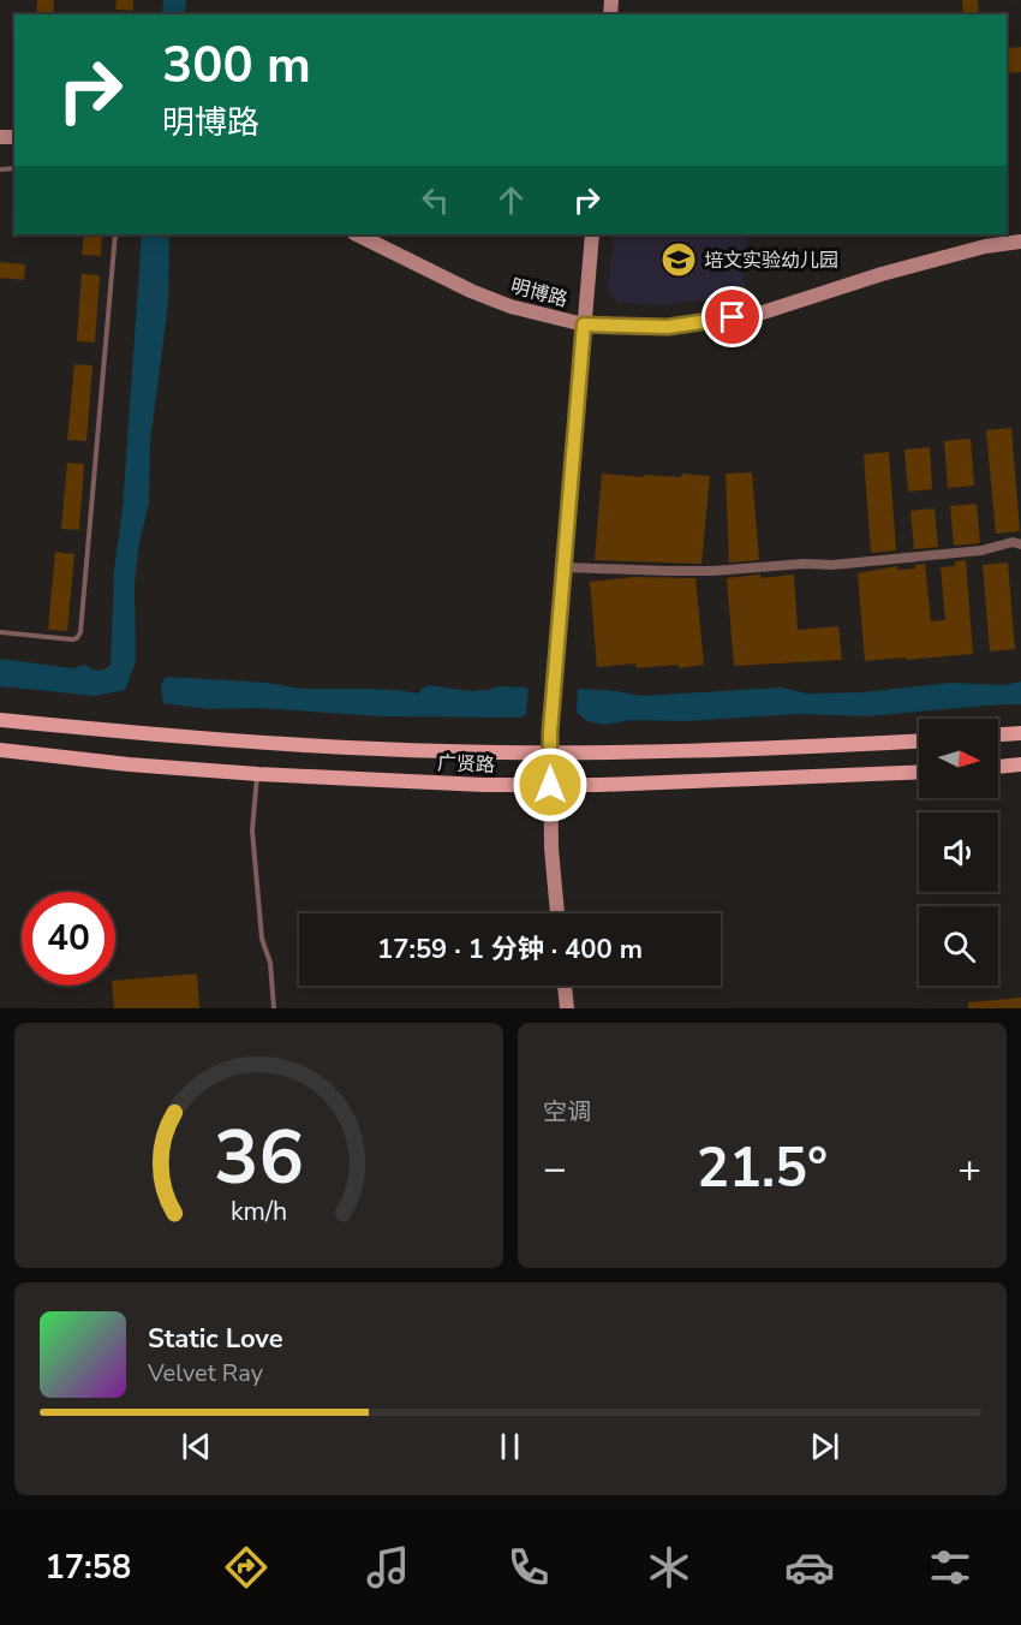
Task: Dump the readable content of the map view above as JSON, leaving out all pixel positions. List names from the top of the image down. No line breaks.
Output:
{"streets":{"main road":["广贤路"],"street":["明博路"]},"places":{"school or university":["培文实验幼儿园"]},"north":"right","page":{"turn":["300 m","明博路"],"limit":"40","trip":"17:59 · 1 分钟 · 400 m","tile":"空调","heat":["−","21.5°","+"],"song":["Static Love","Velvet Ray"],"tabs":"17:58","gauge":["36","km/h"]}}
